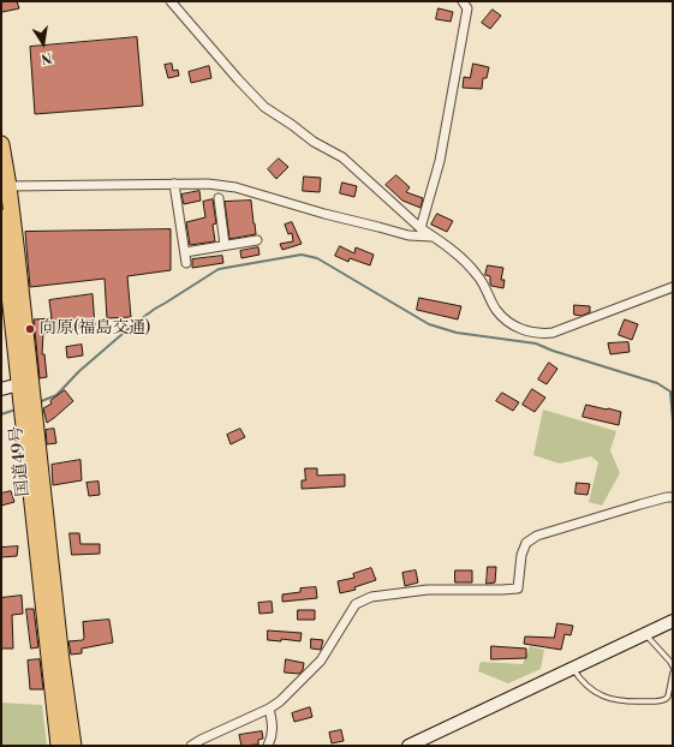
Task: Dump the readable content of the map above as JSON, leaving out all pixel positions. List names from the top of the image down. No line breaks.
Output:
{"streets":{"highway":["国道49号"]},"places":["向原(福島交通)"],"north":"bottom"}
